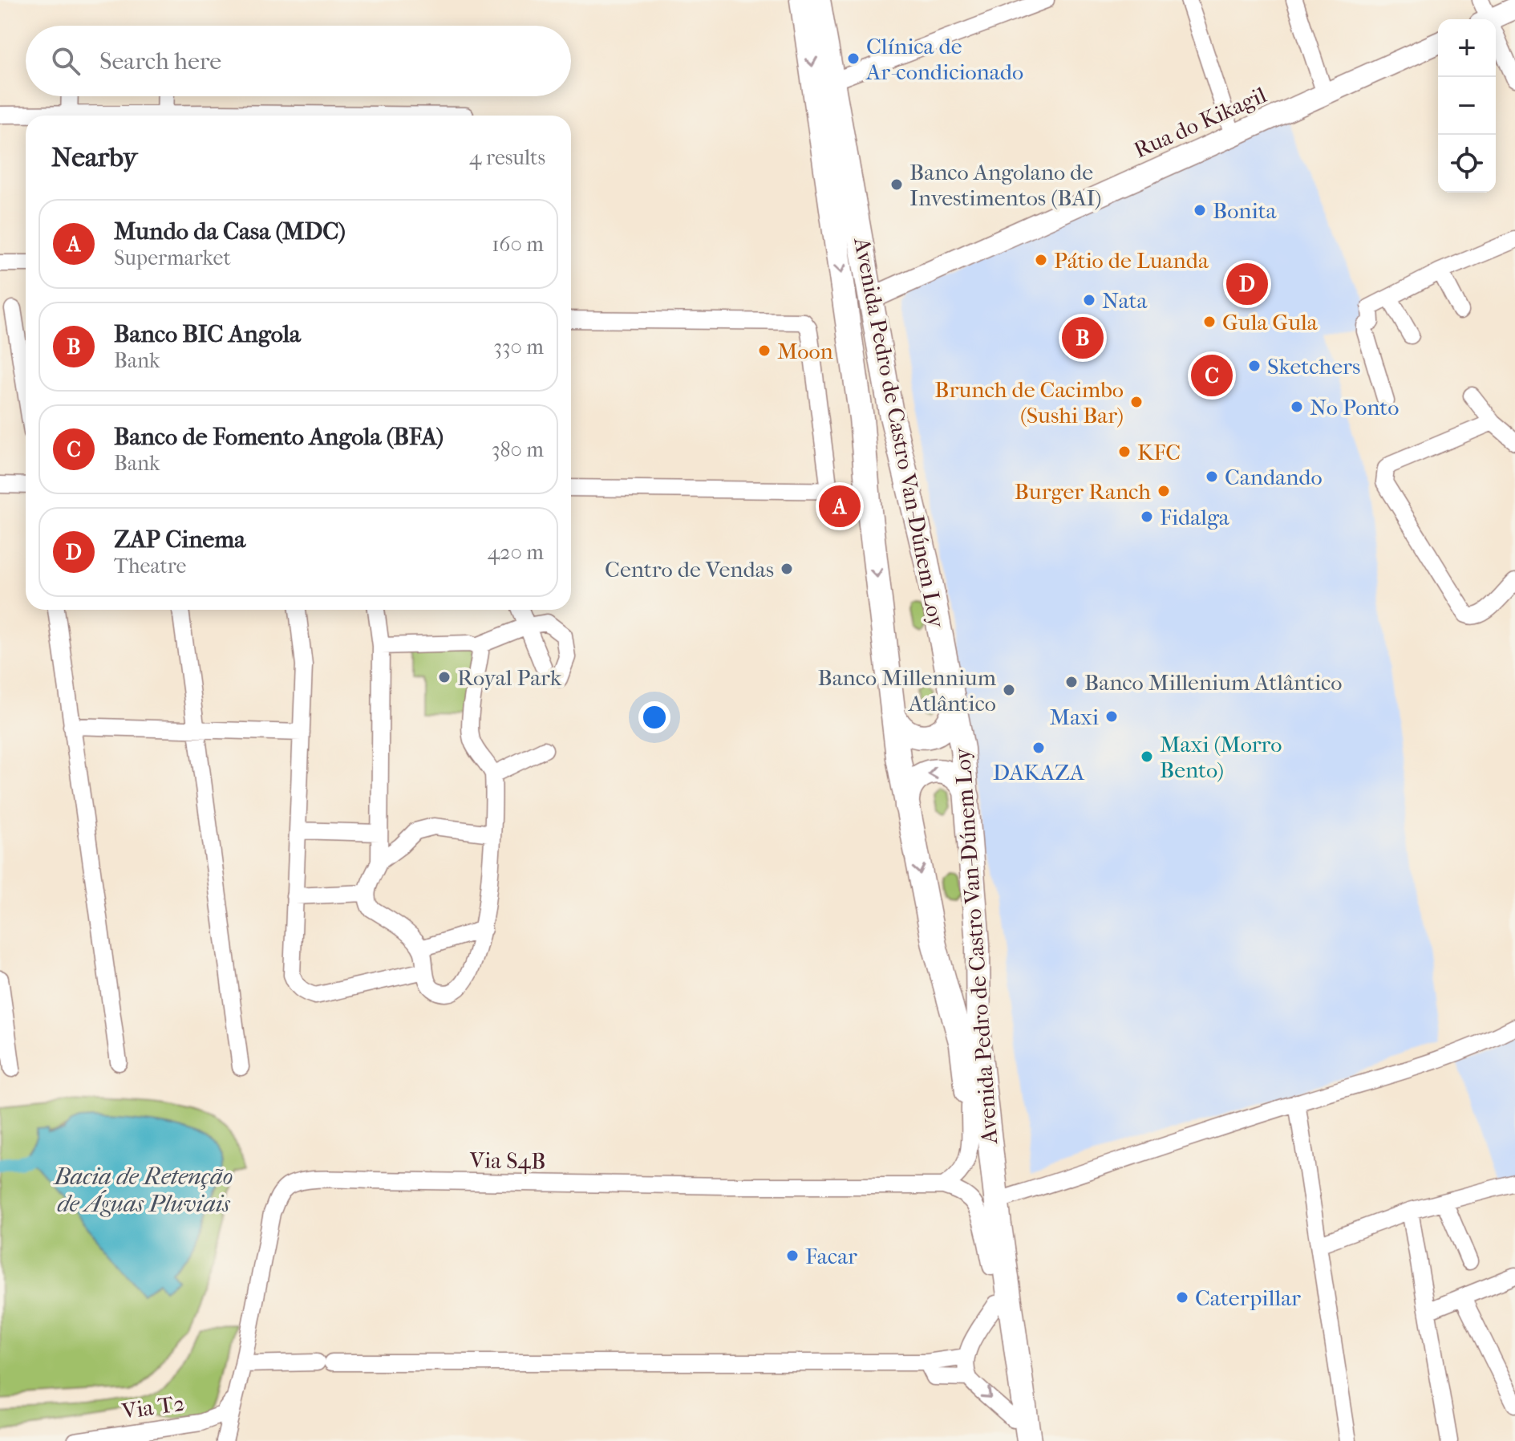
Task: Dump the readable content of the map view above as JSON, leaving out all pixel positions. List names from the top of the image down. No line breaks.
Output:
{"streets":{"highway":["Avenida Pedro de Castro Van-Dúnem Loy"],"main road":["Rua do Kikagil"],"street":["Via S4B","Via T2"]},"crossings":[["Rua do Kikagil","Avenida Pedro de Castro Van-Dúnem Loy"],["Via S4B","Via T2"]],"water":["Bacia de Retenção de Águas Pluviais"],"places":["Clínica de Ar-condicionado","Banco Angolano de Investimentos (BAI)","Bonita","Pátio de Luanda","Nata","Gula Gula","Moon","Sketchers","Brunch de Cacimbo (Sushi Bar)","No Ponto","KFC","Candando","Burger Ranch","Fidalga","Centro de Vendas","Royal Park","Banco Millenium Atlântico","Banco Millennium Atlântico","Maxi","DAKAZA","Maxi (Morro Bento)","Facar","Caterpillar"],"page":{"map_buttons":["+","−"],"search":"Search here","heading":["Nearby","4 results"],"list":[{"mark":"A","name":"Mundo da Casa (MDC)","note":"Supermarket","value":"160 m"},{"mark":"B","name":"Banco BIC Angola","note":"Bank","value":"330 m"},{"mark":"C","name":"Banco de Fomento Angola (BFA)","note":"Bank","value":"380 m"},{"mark":"D","name":"ZAP Cinema","note":"Theatre","value":"420 m"}],"pins":["D","B","C","A"]}}
